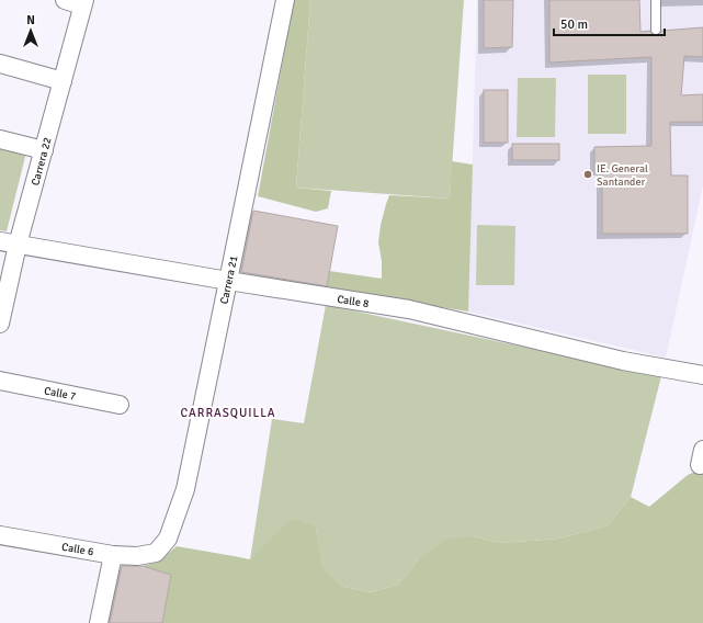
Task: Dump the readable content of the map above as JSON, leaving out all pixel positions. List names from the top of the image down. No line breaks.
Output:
{"streets":{"street":["Carrera 22","Carrera 21","Calle 8","Calle 7","Calle 6"]},"crossings":[["Carrera 22","Calle 8"],["Carrera 21","Calle 8"],["Carrera 21","Calle 6"]],"districts":["CARRASQUILLA"],"places":["IE. General Santander"],"scale_bar":"50 m","north":"top"}
